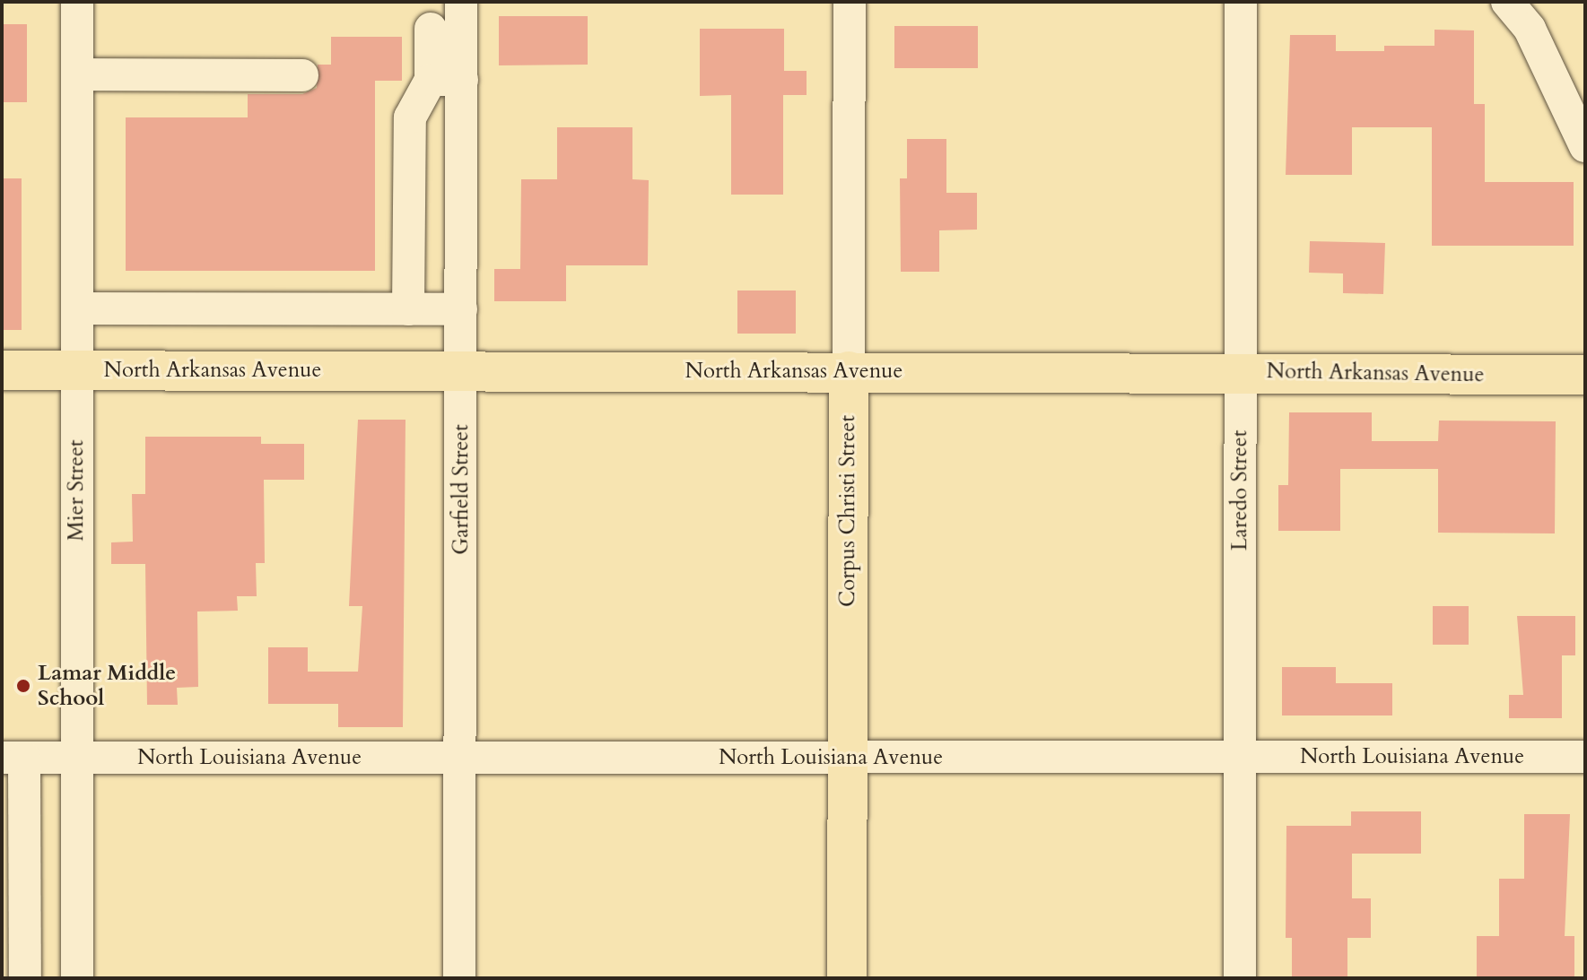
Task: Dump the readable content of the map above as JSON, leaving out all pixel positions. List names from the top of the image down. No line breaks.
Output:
{"streets":{"main road":["North Arkansas Avenue","Corpus Christi Street"],"street":["Garfield Street","Mier Street","Laredo Street","North Louisiana Avenue"]},"crossings":[["North Arkansas Avenue","Garfield Street"],["North Arkansas Avenue","Mier Street"],["North Arkansas Avenue","Laredo Street"],["North Arkansas Avenue","Corpus Christi Street"],["Garfield Street","North Louisiana Avenue"],["Mier Street","North Louisiana Avenue"],["Laredo Street","North Louisiana Avenue"],["Corpus Christi Street","North Louisiana Avenue"]],"places":["Lamar Middle School"]}
